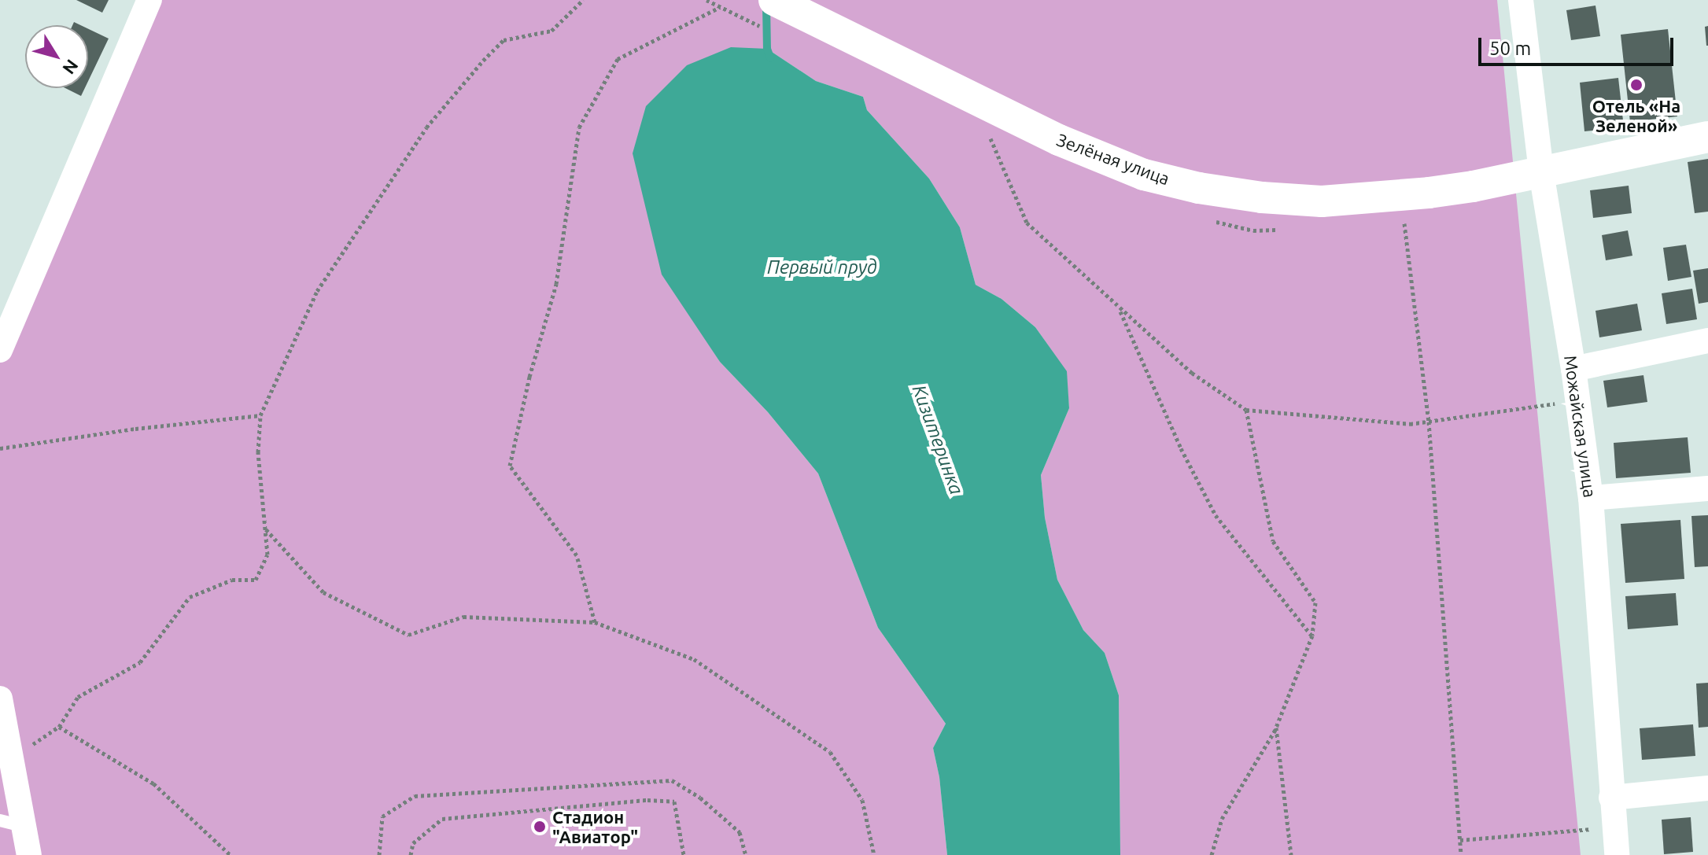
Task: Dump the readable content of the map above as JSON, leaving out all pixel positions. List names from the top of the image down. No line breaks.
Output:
{"streets":{"street":["Зелёная улица","Можайская улица"]},"crossings":[["Зелёная улица","Можайская улица"]],"water":["Первый пруд","Кизитеринка"],"places":["Отель «На Зеленой»","Стадион \"Авиатор\""],"scale_bar":"50 m","north":"bottom right"}
